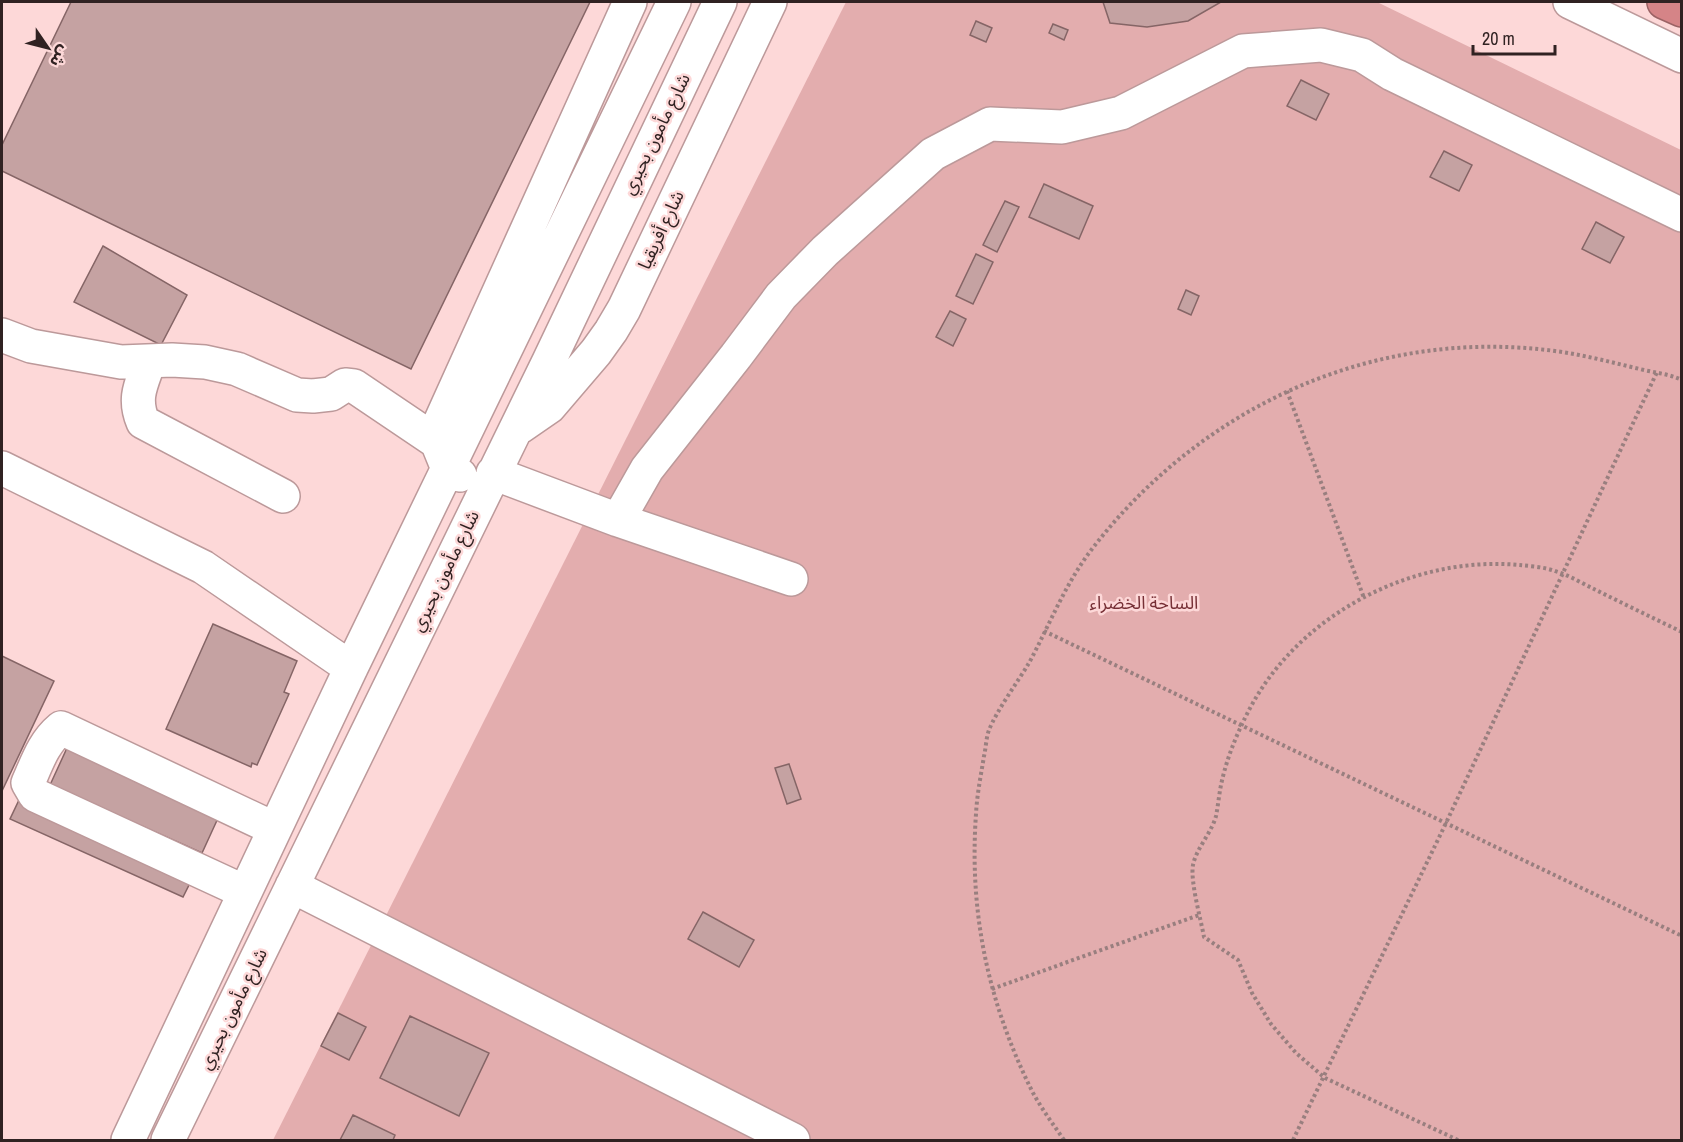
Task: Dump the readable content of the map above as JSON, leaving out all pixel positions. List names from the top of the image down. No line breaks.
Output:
{"streets":{"street":["شارع مأمون بحيري","شارع أفريقيا"]},"crossings":[["شارع مأمون بحيري","شارع أفريقيا"]],"parks":["الساحة الخضراء"],"scale_bar":"20 m","north":"bottom right"}
